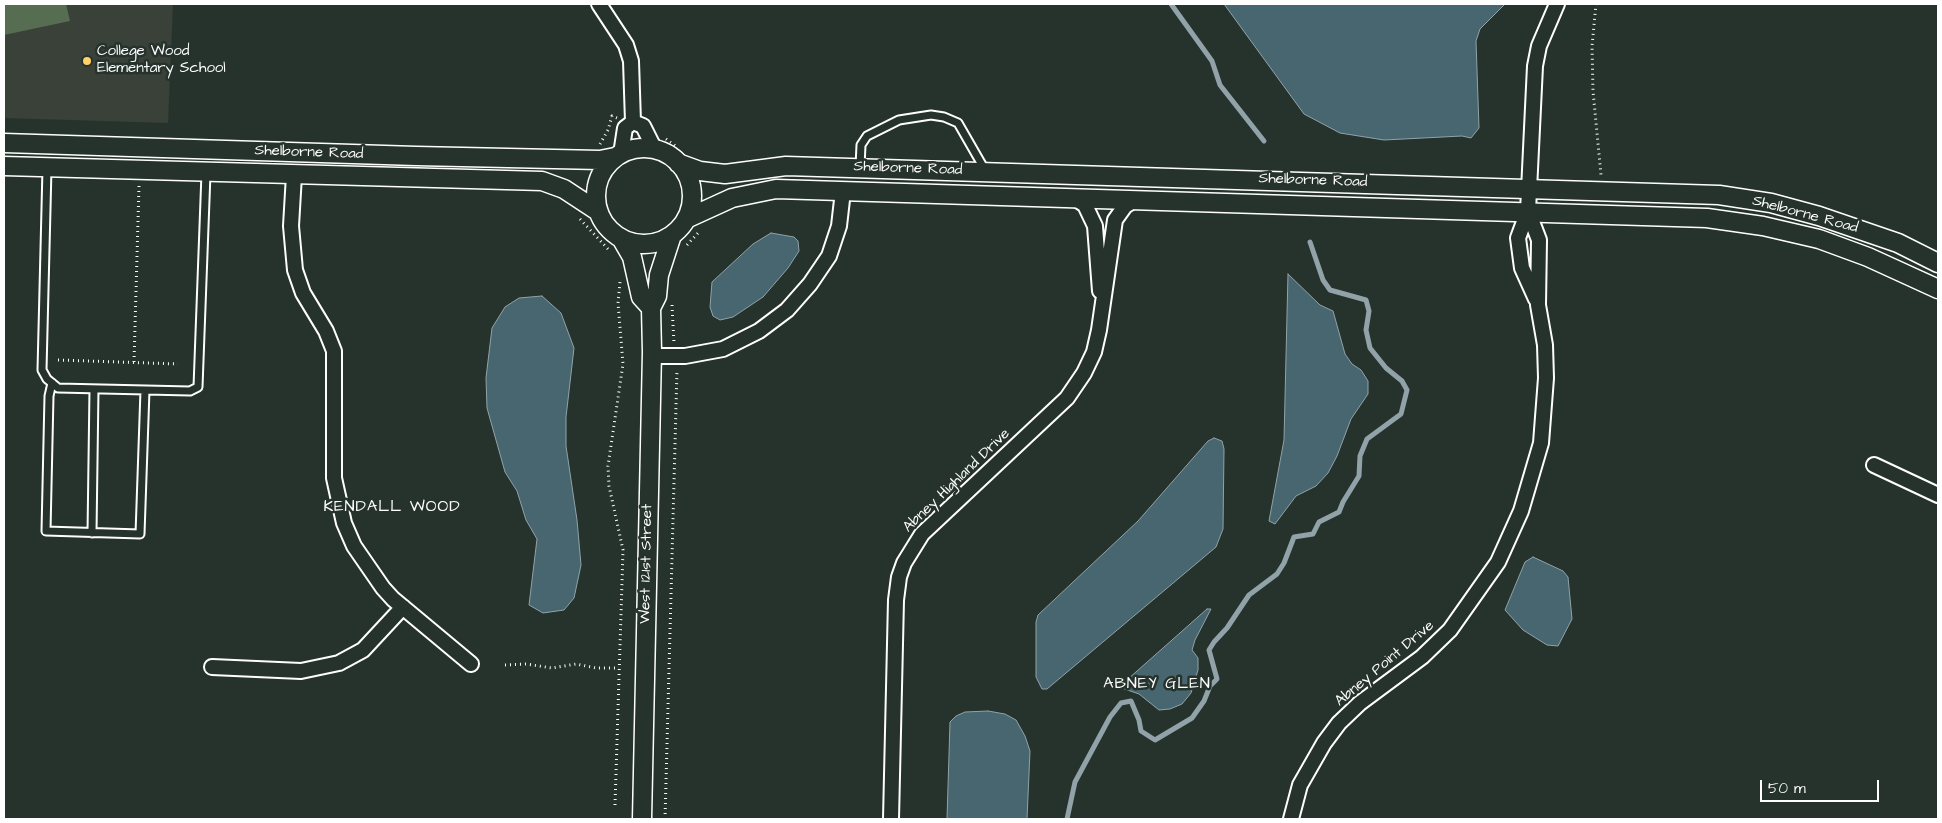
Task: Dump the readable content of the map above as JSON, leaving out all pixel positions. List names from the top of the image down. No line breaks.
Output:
{"streets":{"street":["Shelborne Road","Abney Highland Drive","West 121st Street","Abney Point Drive"]},"crossings":[["Shelborne Road","Abney Highland Drive"],["Shelborne Road","West 121st Street"],["Shelborne Road","Abney Point Drive"]],"districts":["KENDALL WOOD","ABNEY GLEN"],"places":["College Wood Elementary School"],"scale_bar":"50 m"}
